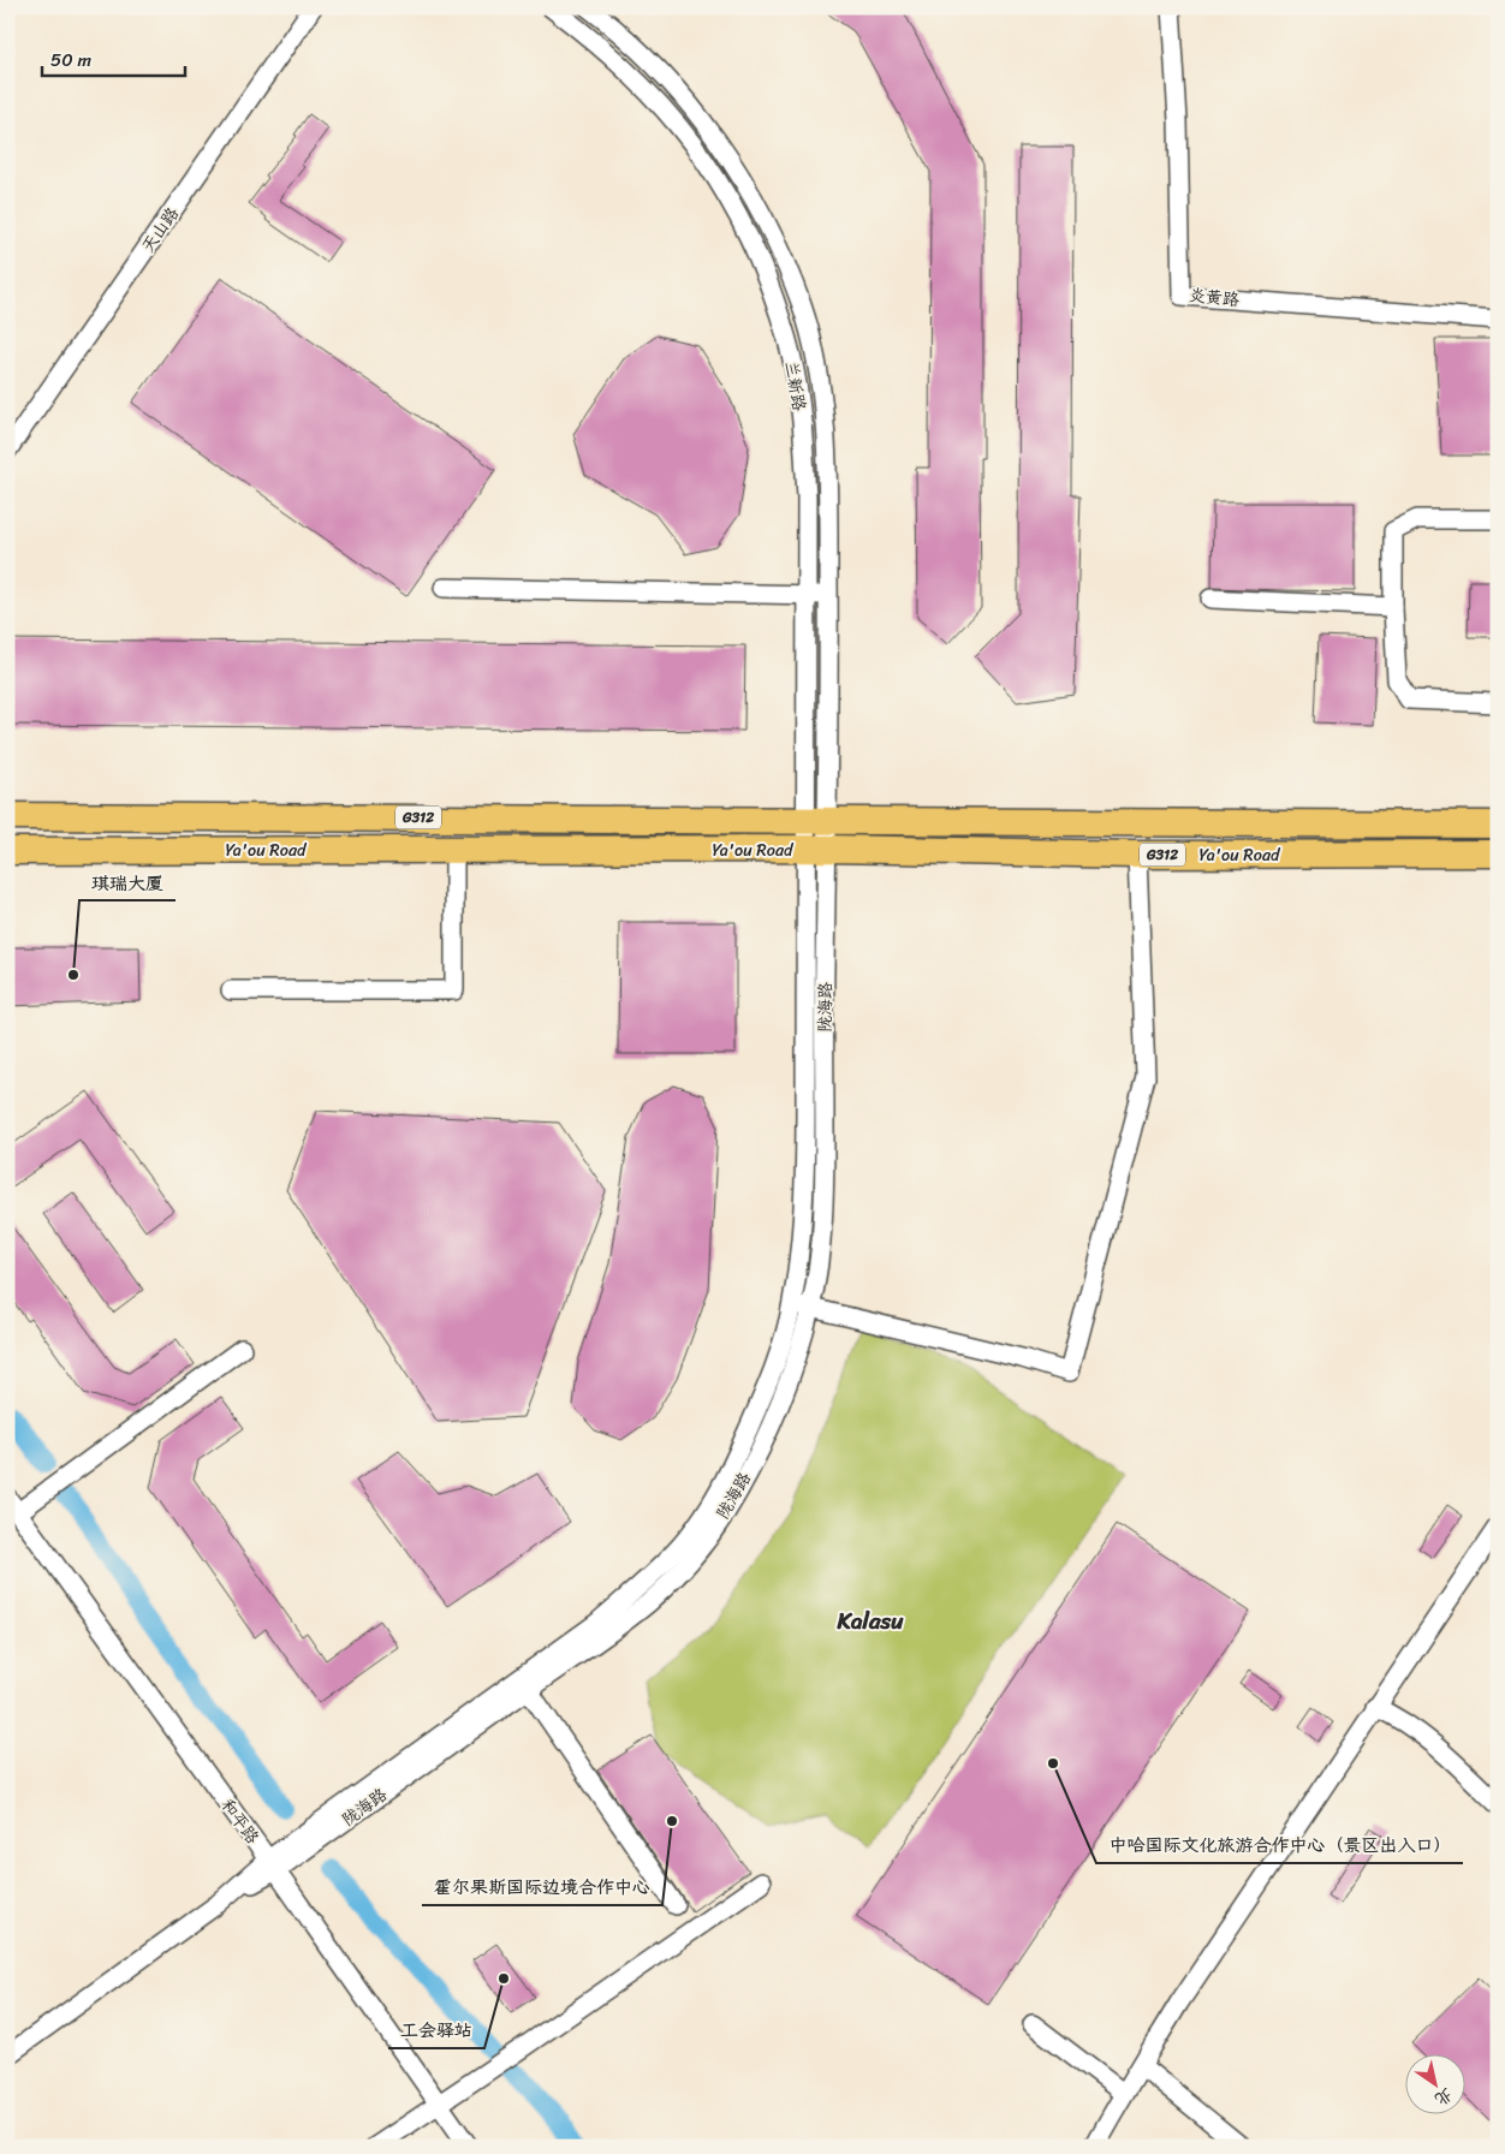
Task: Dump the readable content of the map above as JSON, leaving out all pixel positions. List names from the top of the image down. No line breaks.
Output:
{"streets":{"highway":["G312","Ya'ou Road"],"street":["天山路","炎黄路","兰新路","陇海路","和平路"]},"crossings":[["兰新路","Ya'ou Road"],["兰新路","陇海路"],["Ya'ou Road","陇海路"],["陇海路","和平路"]],"districts":["Kalasu"],"places":["琪瑞大厦","中哈国际文化旅游合作中心（景区出入口）","霍尔果斯国际边境合作中心","工会驿站"],"scale_bar":"50 m","north":"bottom right"}
